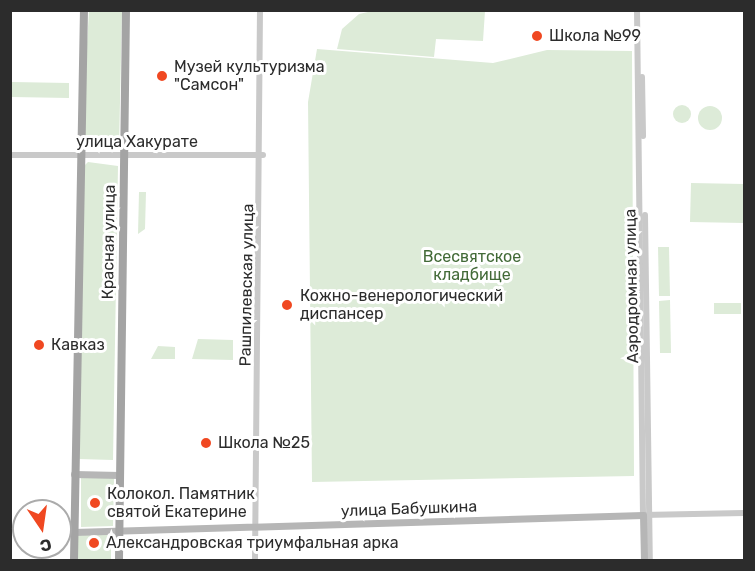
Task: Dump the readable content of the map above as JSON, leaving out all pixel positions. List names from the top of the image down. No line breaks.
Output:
{"streets":{"main road":["Красная улица","Аэродромная улица","улица Бабушкина"],"street":["улица Хакурате","Рашпилевская улица"]},"crossings":[["улица Хакурате","Красная улица"],["улица Хакурате","Рашпилевская улица"],["Красная улица","улица Бабушкина"],["Рашпилевская улица","улица Бабушкина"],["Аэродромная улица","улица Бабушкина"]],"parks":["Всесвятское кладбище"],"places":["Школа №99","Музей культуризма \"Самсон\"","Кожно-венерологический диспансер","Кавказ","Школа №25","Колокол. Памятник святой Екатерине","Александровская триумфальная арка"],"north":"bottom"}
